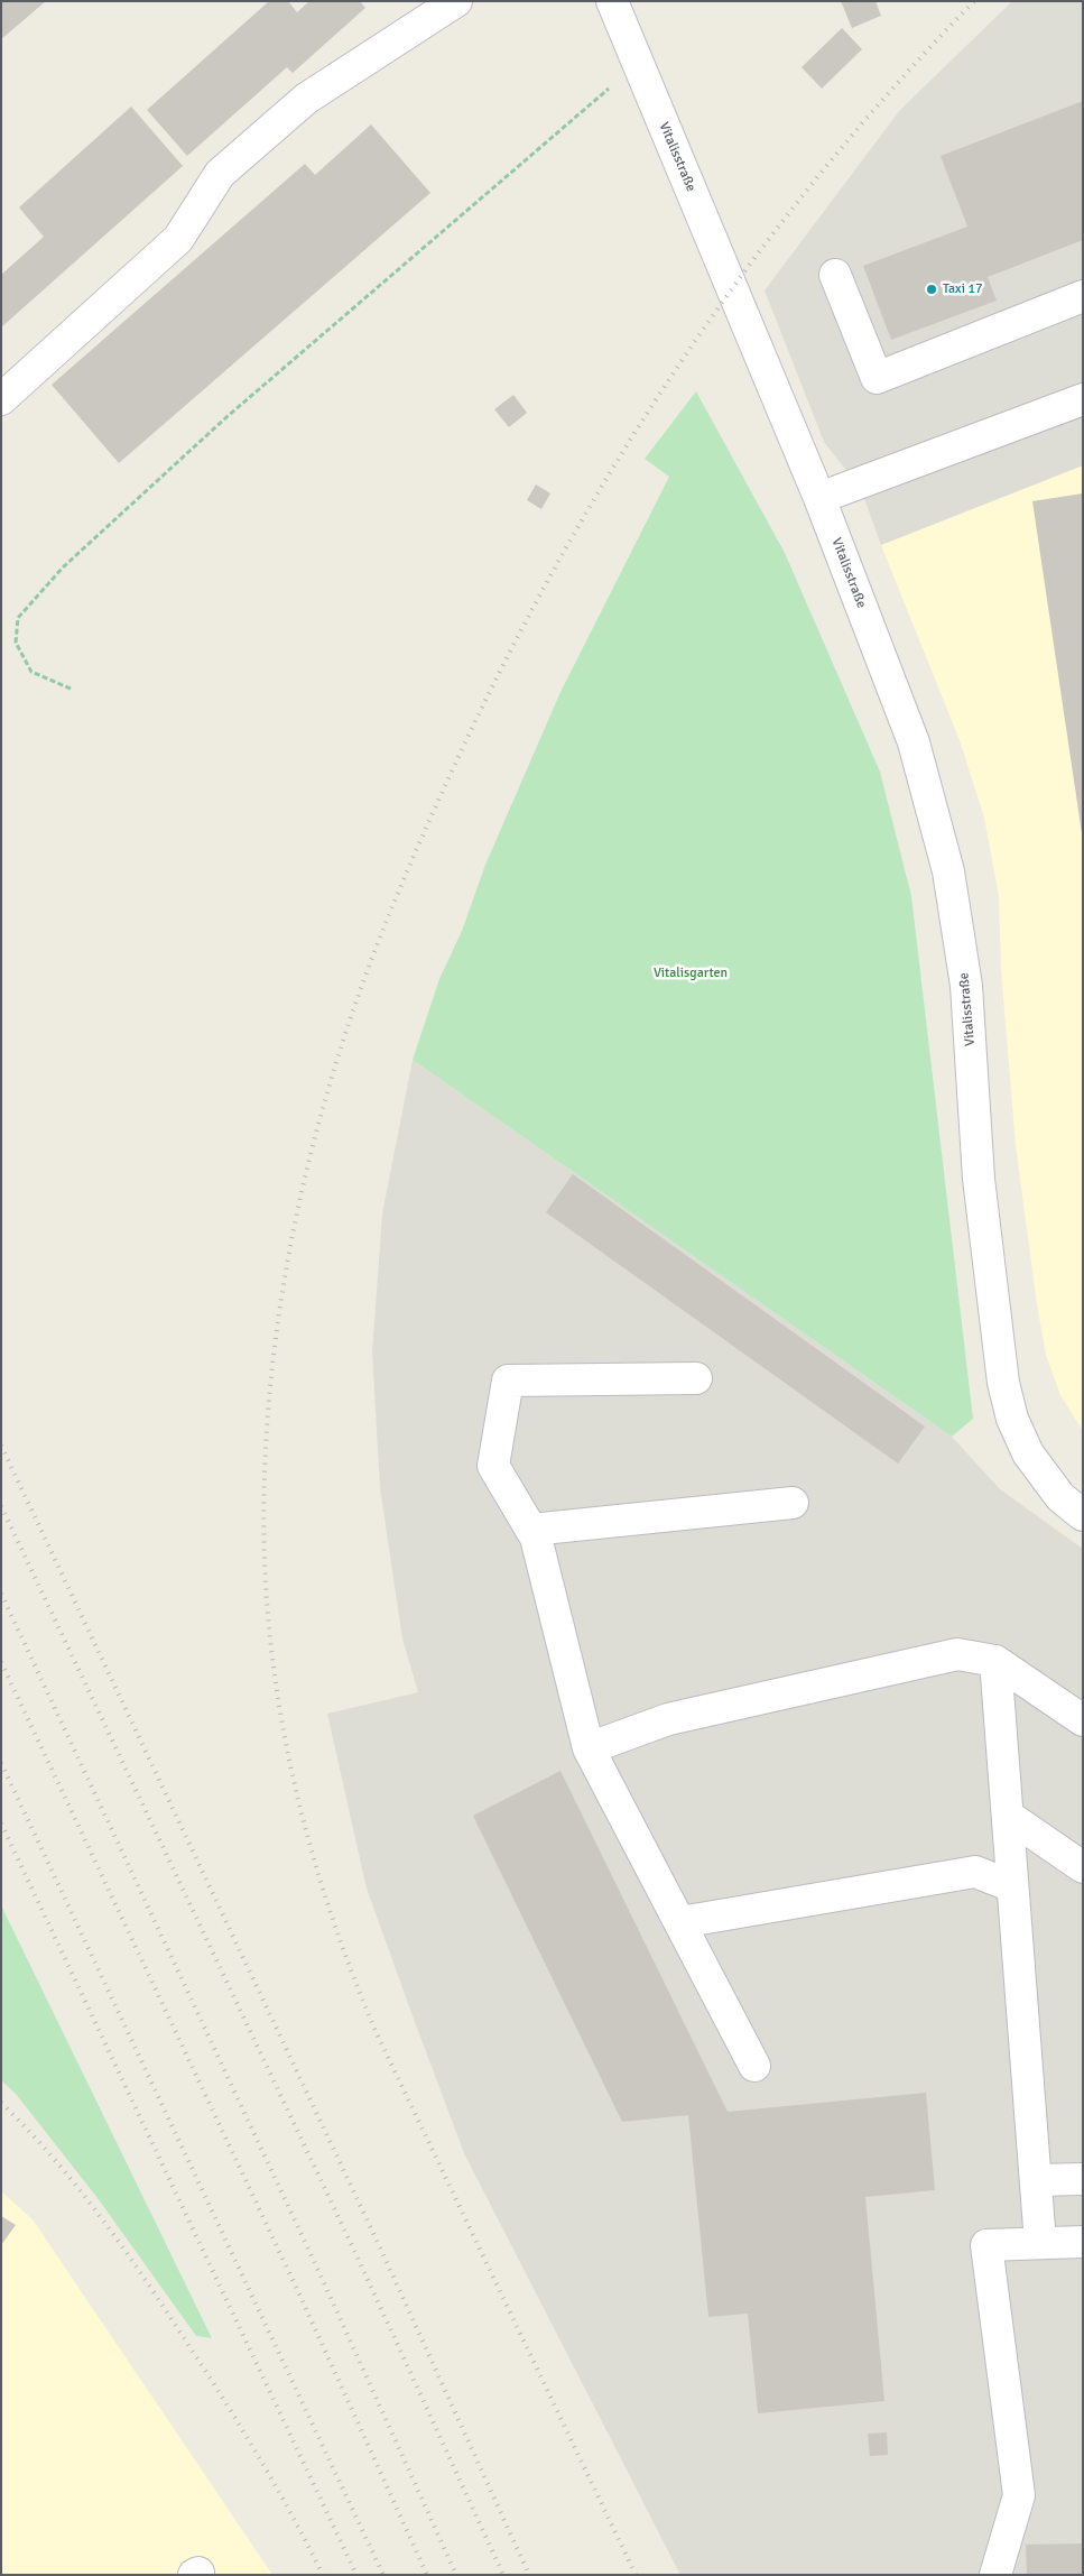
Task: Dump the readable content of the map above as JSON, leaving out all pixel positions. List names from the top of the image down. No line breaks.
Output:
{"streets":{"street":["Vitalisstraße"]},"parks":["Vitalisgarten"],"places":["Taxi 17"]}
